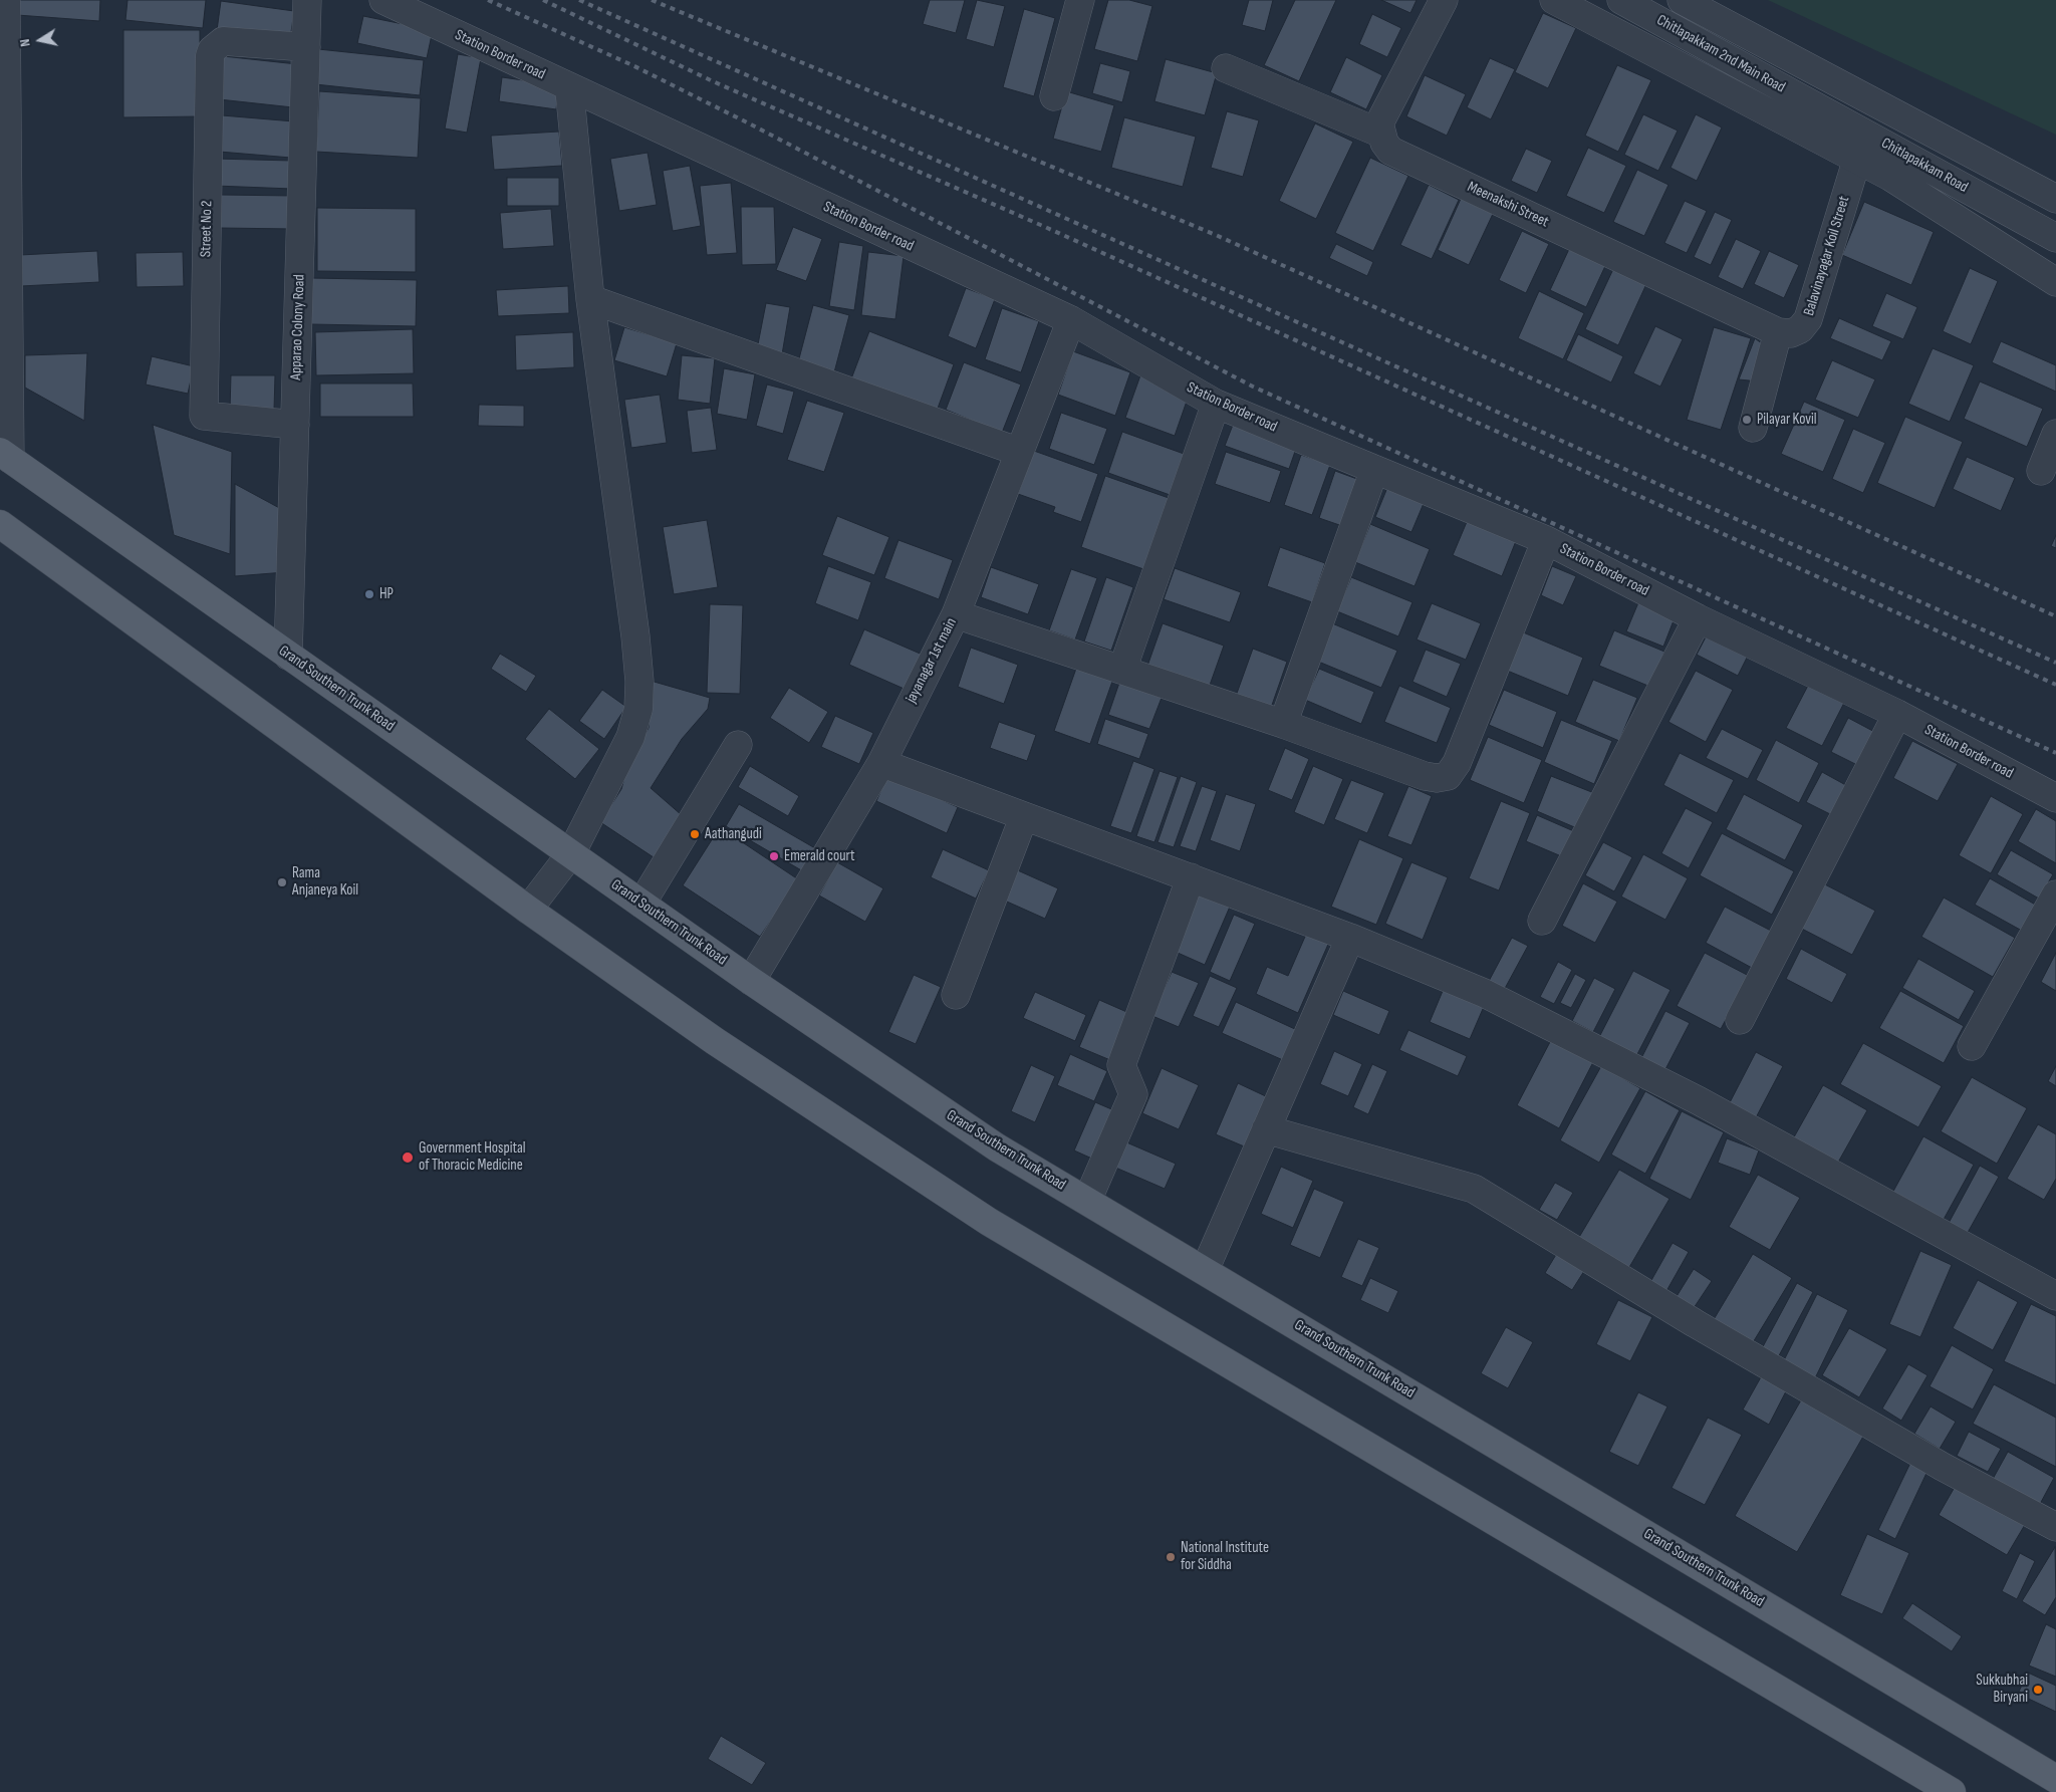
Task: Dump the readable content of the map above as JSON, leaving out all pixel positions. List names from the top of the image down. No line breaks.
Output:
{"streets":{"main road":["Grand Southern Trunk Road"],"street":["Chitlapakkam 2nd Main Road","Station Border road","Chitlapakkam Road","Meenakshi Street","Street No 2","Balavinayagar Koil Street","Apparao Colony Road","jayanagar 1st main"]},"crossings":[["Chitlapakkam 2nd Main Road","Chitlapakkam Road"],["Station Border road","jayanagar 1st main"],["Meenakshi Street","Balavinayagar Koil Street"],["Street No 2","Apparao Colony Road"],["Apparao Colony Road","Grand Southern Trunk Road"],["jayanagar 1st main","Grand Southern Trunk Road"]],"places":["Pilayar Kovil","HP","Aathangudi","Emerald court","Rama Anjaneya Koil","Government Hospital of Thoracic Medicine","National Institute for Siddha","Sukkubhai Biryani"],"north":"left"}
